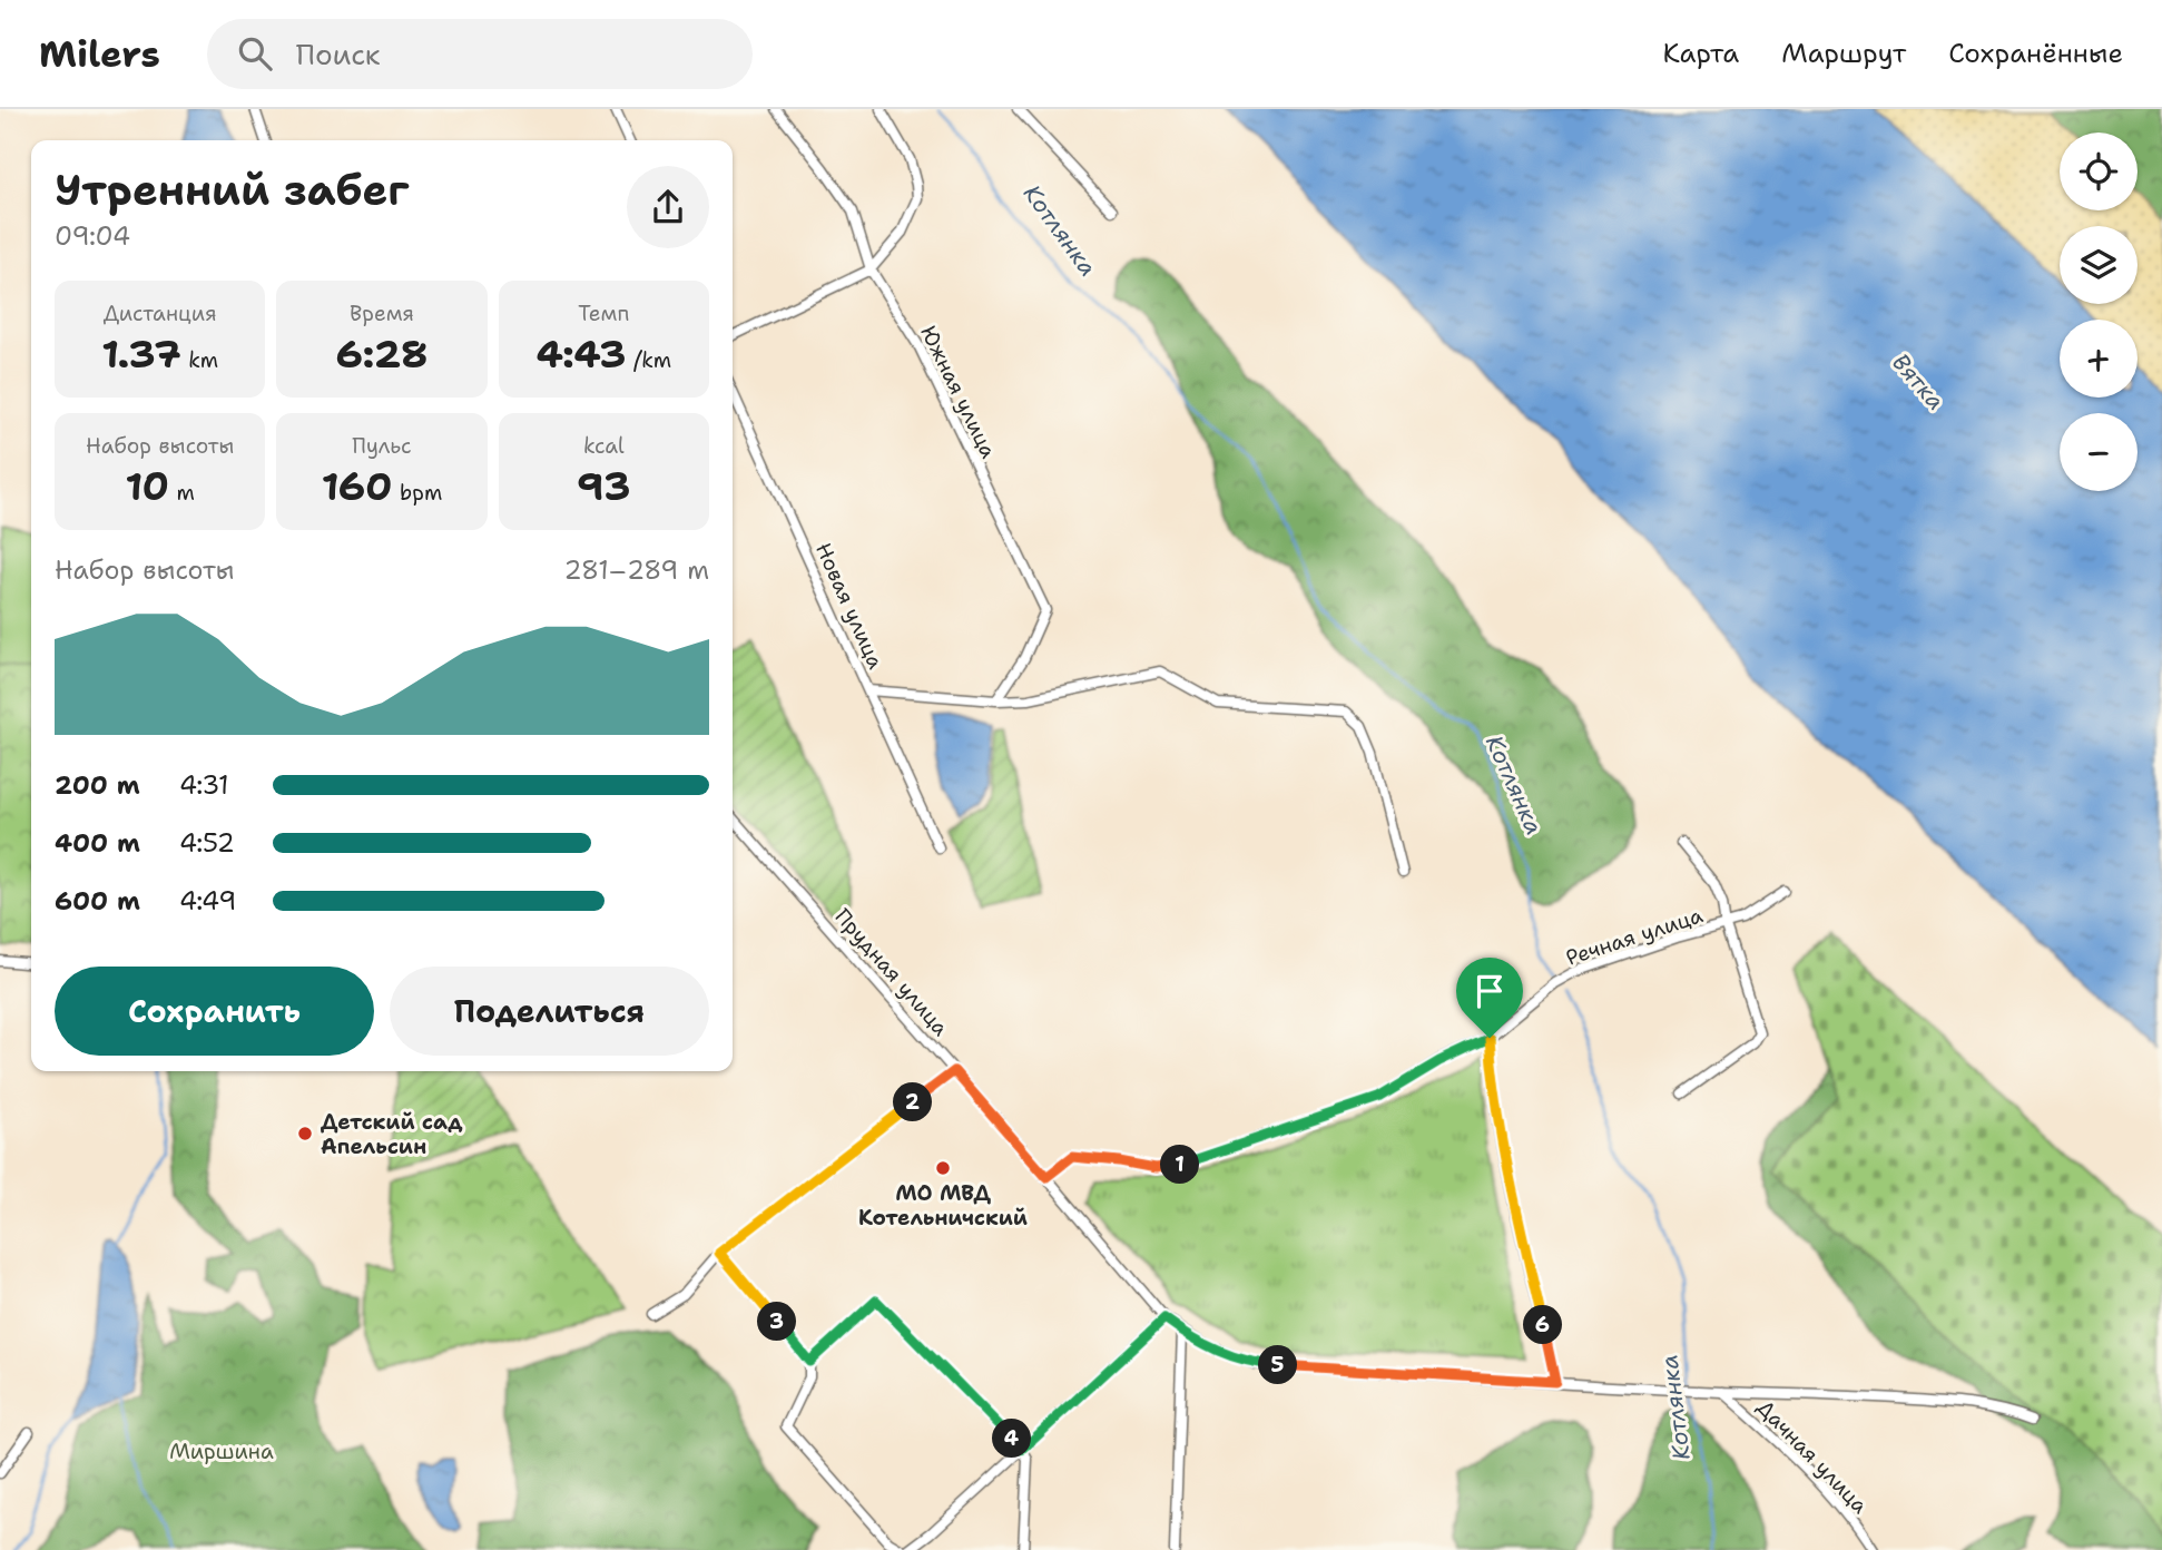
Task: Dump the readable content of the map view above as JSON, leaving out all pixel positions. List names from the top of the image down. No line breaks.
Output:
{"streets":{"street":["Южная улица","Новая улица","Речная улица","Прудная улица","Дачная улица"]},"crossings":[["Речная улица","Прудная улица"],["Прудная улица","Дачная улица"]],"water":["Котлянка","Вятка"],"parks":["Миршина"],"places":["Детский сад Апельсин","МО МВД Котельничский"],"page":{"header":"Milers","search":"Поиск","nav":["Карта","Маршрут","Сохранённые"],"map_buttons":["+","−"],"heading":["Утренний забег","09:04"],"stats":[["Дистанция","1.37 km"],["Время","6:28"],["Темп","4:43 /km"],["Набор высоты","10 m"],["Пульс","160 bpm"],["kcal","93"]],"chart":["Набор высоты","281–289 m"],"list":[{"name":"200 m","note":"4:31"},{"name":"400 m","note":"4:52"},{"name":"600 m","note":"4:49"}],"buttons":["Сохранить","Поделиться"],"pins":["2","1","3","6","5","4"]}}
